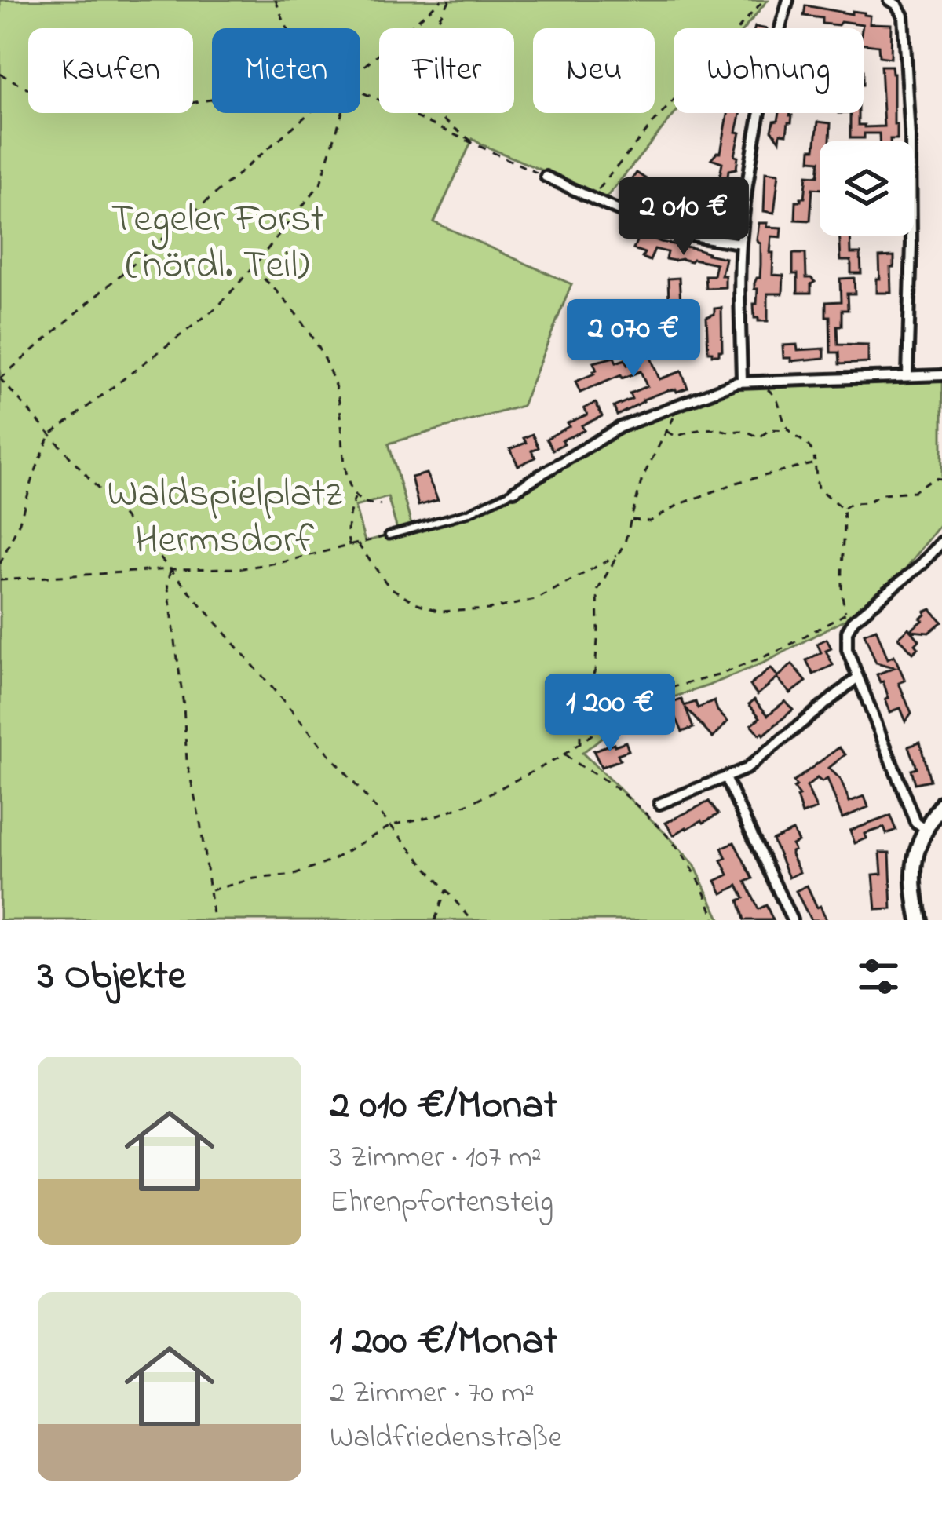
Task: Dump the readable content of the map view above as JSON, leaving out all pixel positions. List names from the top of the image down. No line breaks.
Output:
{"parks":["Tegeler Forst (nördl. Teil)","Waldspielplatz Hermsdorf"],"page":{"chip":["Kaufen","Mieten","Filter","Neu","Wohnung"],"price":["2 010 €","2 070 €","1 200 €"],"heading":"3 Objekte","list":[{"name":"2 010 €/Monat","note":"3 Zimmer · 107 m² · Ehrenpfortensteig"},{"name":"1 200 €/Monat","note":"2 Zimmer · 70 m² · Waldfriedenstraße"}]}}
